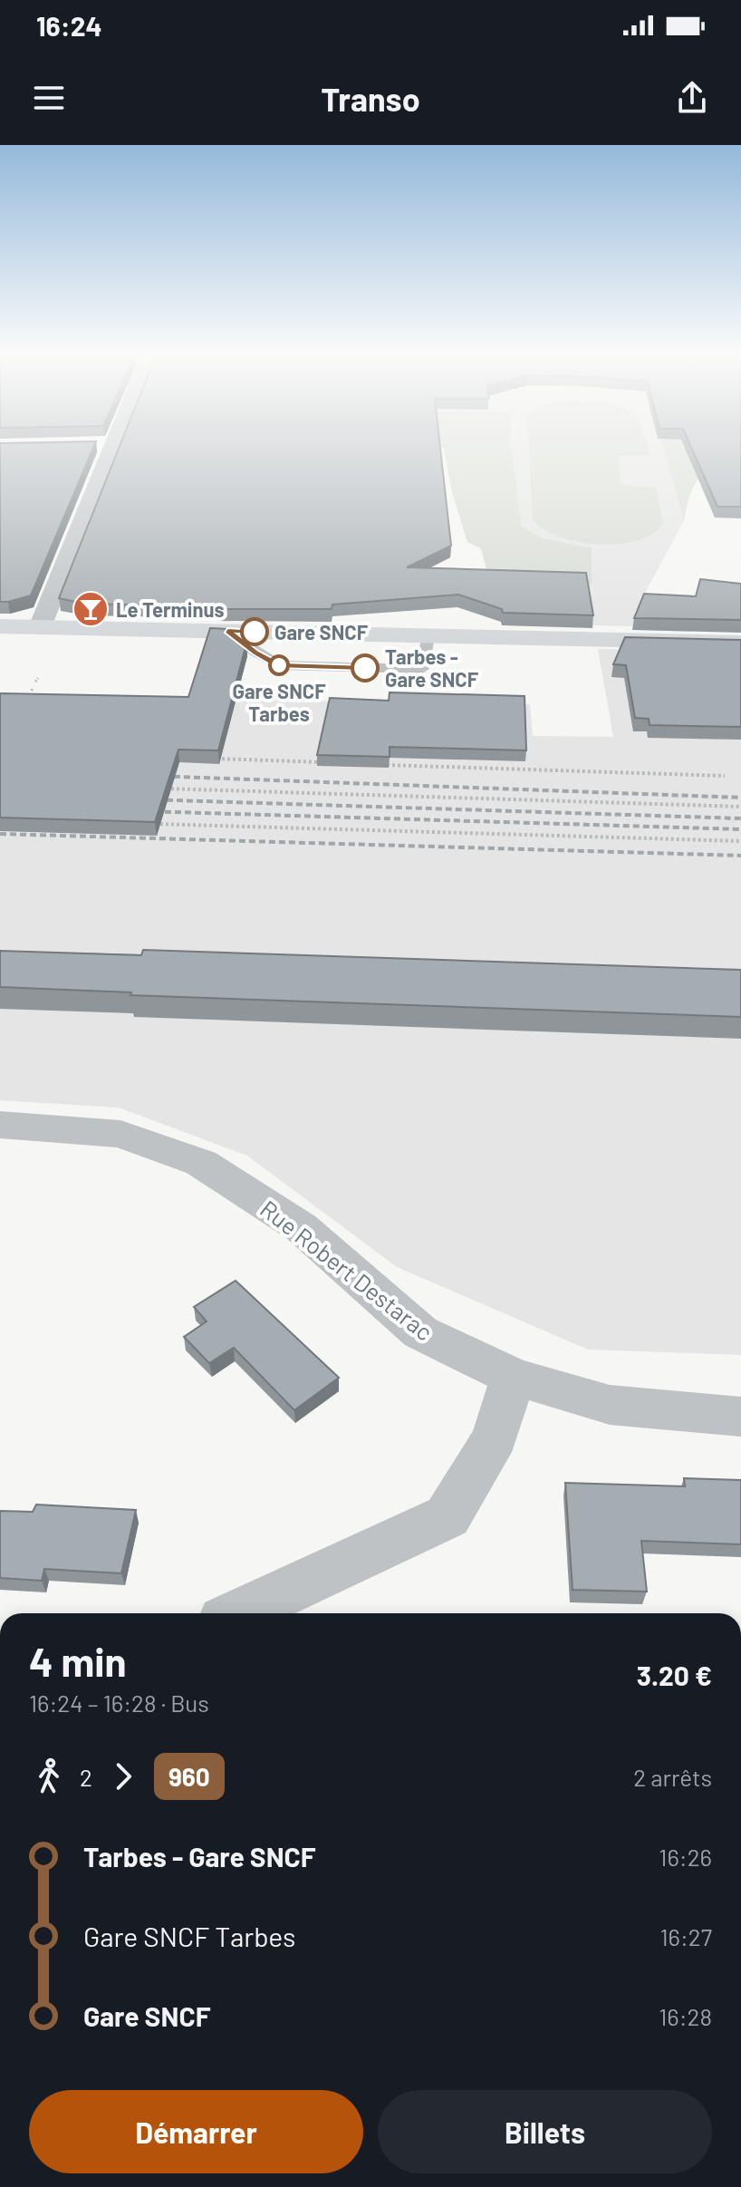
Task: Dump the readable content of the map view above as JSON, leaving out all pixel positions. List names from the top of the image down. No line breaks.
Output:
{"streets":{"street":["Rue Robert Destarac"]},"places":{"bar":["Le Terminus"],"other":["Gare SNCF","Gare SNCF Tarbes","Tarbes - Gare SNCF"]},"lines":["bus line 960"],"page":{"status":"16:24","header":"Transo","heading":["4 min","16:24 – 16:28 · Bus","3.20 €"],"legs":["2","960","2 arrêts"],"list":[{"name":"Tarbes - Gare SNCF","value":"16:26"},{"name":"Gare SNCF Tarbes","value":"16:27"},{"name":"Gare SNCF","value":"16:28"}],"buttons":["Démarrer","Billets"]}}
